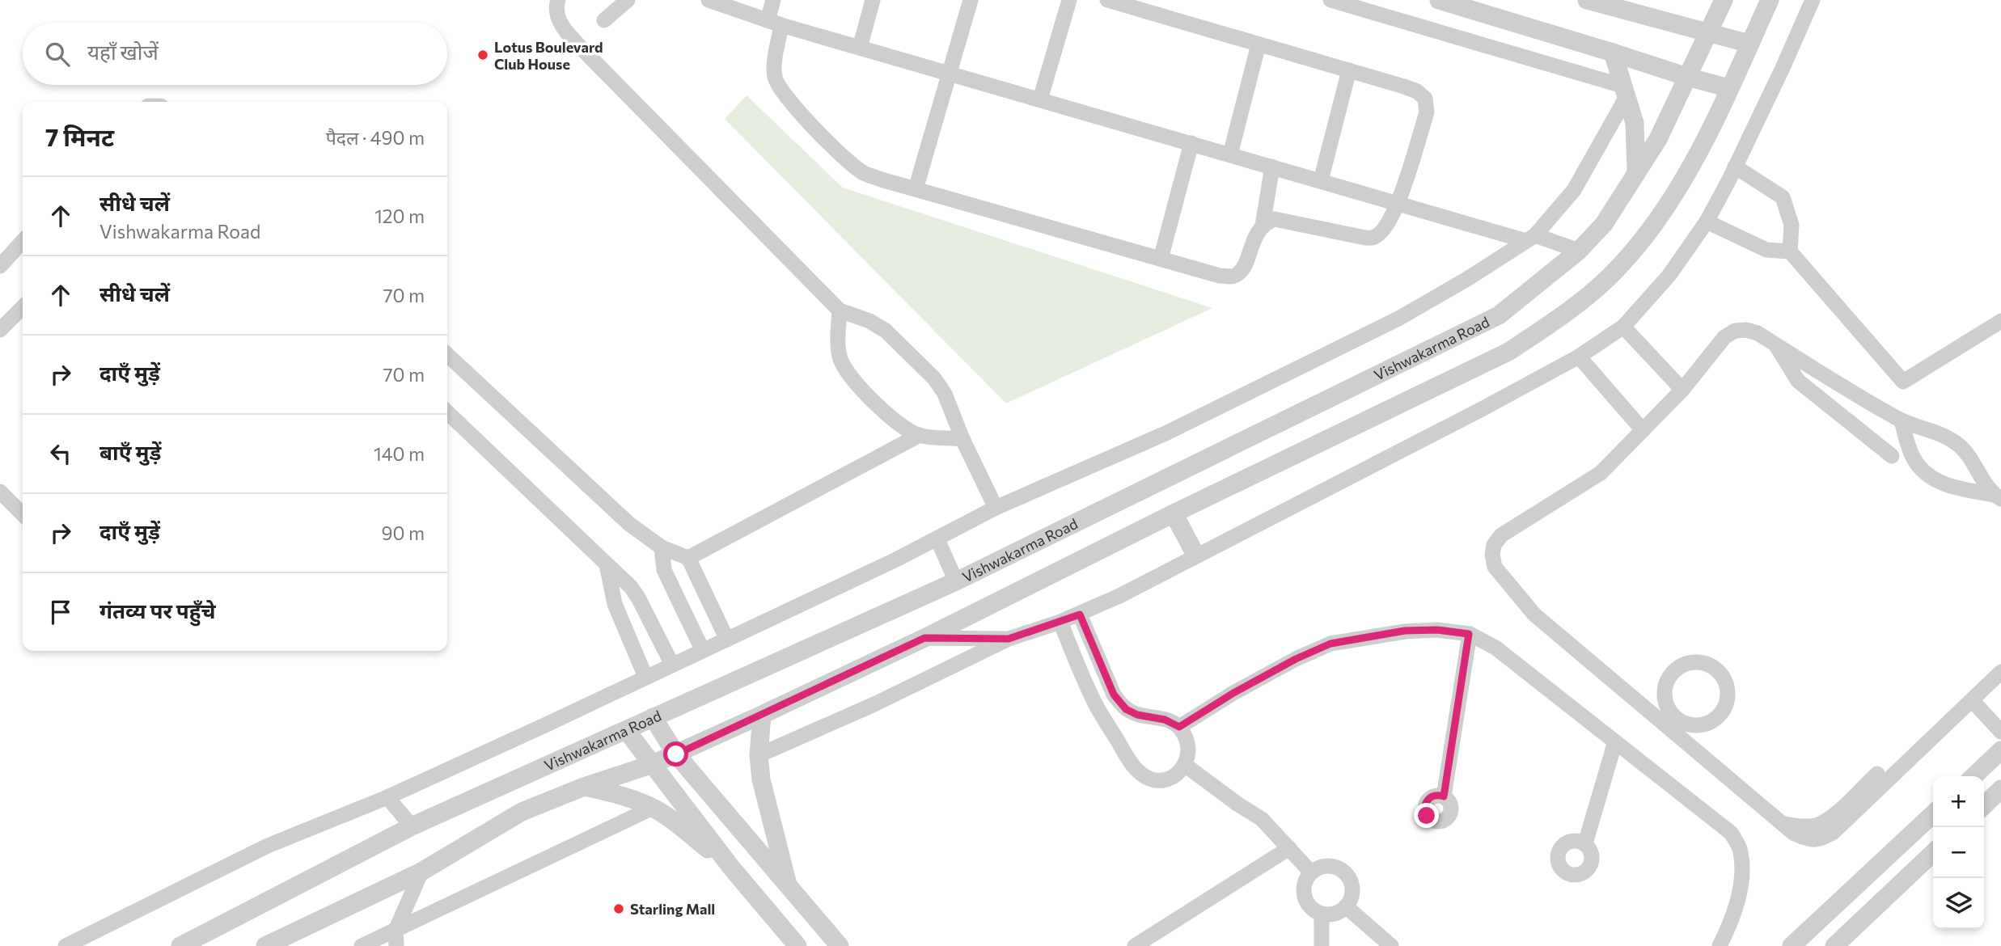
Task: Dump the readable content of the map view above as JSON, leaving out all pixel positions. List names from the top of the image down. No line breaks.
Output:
{"streets":{"street":["Vishwakarma Road"]},"places":["Lotus Boulevard Club House","Starling Mall"],"page":{"search":"यहाँ खोजें","heading":["7 मिनट","पैदल · 490 m"],"list":[["सीधे चलें","Vishwakarma Road","120 m"],["सीधे चलें","70 m"],["दाएँ मुड़ें","70 m"],["बाएँ मुड़ें","140 m"],["दाएँ मुड़ें","90 m"],"गंतव्य पर पहुँचे"],"map_buttons":["+","−"]}}
